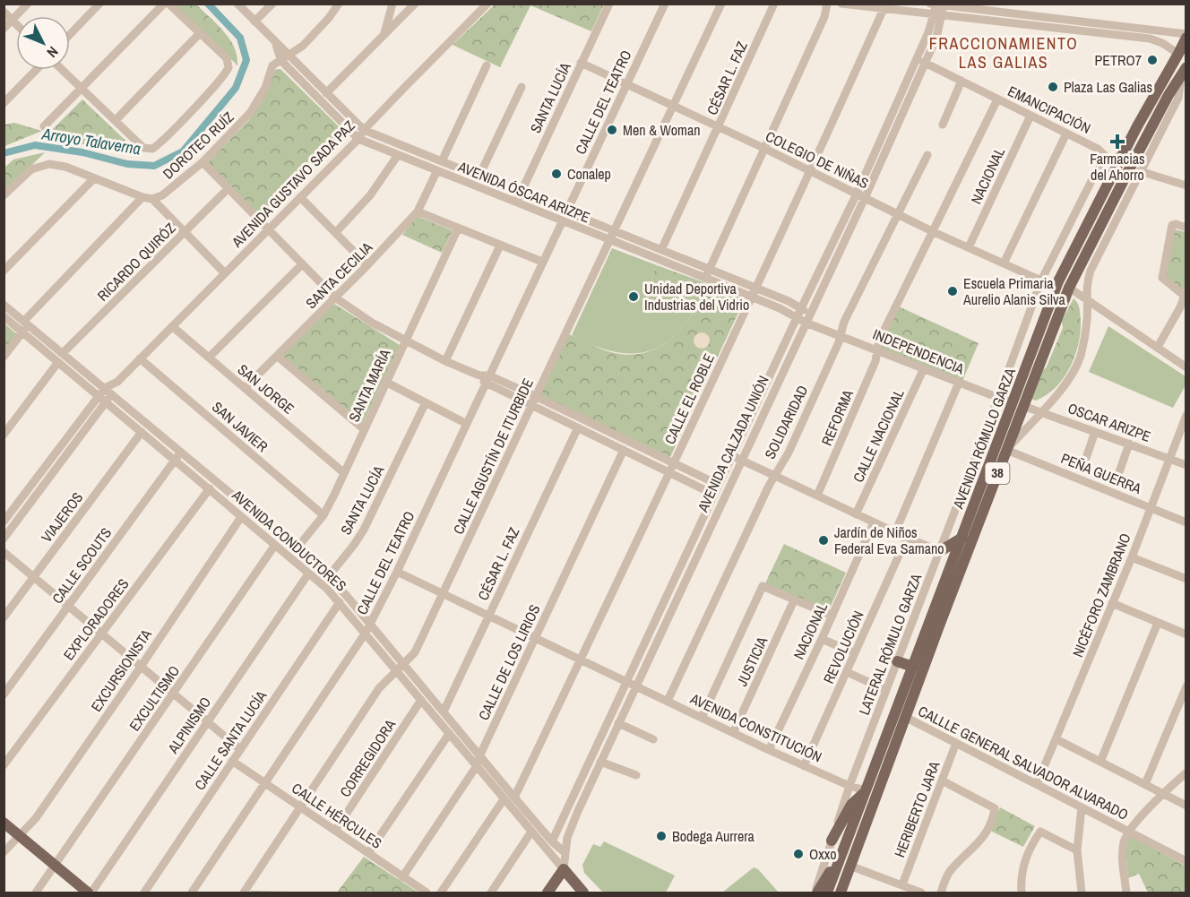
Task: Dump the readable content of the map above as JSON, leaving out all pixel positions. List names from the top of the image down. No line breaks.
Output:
{"streets":{"main road":["AVENIDA RÓMULO GARZA","AVENIDA CALZADA UNIÓN","38"],"street":["CÉSAR L. FAZ","SANTA LUCÍA","CALLE DEL TEATRO","EMANCIPACIÓN","DOROTEO RUÍZ","COLEGIO DE NIÑAS","NACIONAL","AVENIDA GUSTAVO SADA PAZ","AVENIDA ÓSCAR ARIZPE","RICARDO QUIRÓZ","SANTA CECILIA","INDEPENDENCIA","SANTA MARÍA","SAN JORGE","CALLE EL ROBLE","REFORMA","SOLIDARIDAD","OSCAR ARIZPE","SAN JAVIER","CALLE NACIONAL","CALLE AGUSTÍN DE ITURBIDE","PEÑA GUERRA","VIAJEROS","AVENIDA CONDUCTORES","CALLE SCOUTS","NICÉFORO ZAMBRANO","EXPLORADORES","LATERAL RÓMULO GARZA","REVOLUCIÓN","JUSTICIA","CALLE DE LOS LIRIOS","EXCURSIONISTA","EXCULTISMO","ALPINISMO","AVENIDA CONSTITUCIÓN","CALLE SANTA LUCÍA","CORREGIDORA","CALLLE GENERAL SALVADOR ALVARADO","HERIBERTO JARA","CALLE HÉRCULES"]},"crossings":[["CÉSAR L. FAZ","COLEGIO DE NIÑAS"],["CÉSAR L. FAZ","AVENIDA ÓSCAR ARIZPE"],["CÉSAR L. FAZ","AVENIDA CONDUCTORES"],["CÉSAR L. FAZ","AVENIDA CONSTITUCIÓN"],["SANTA LUCÍA","COLEGIO DE NIÑAS"],["SANTA LUCÍA","AVENIDA ÓSCAR ARIZPE"],["SANTA LUCÍA","AVENIDA CONDUCTORES"],["CALLE DEL TEATRO","COLEGIO DE NIÑAS"],["CALLE DEL TEATRO","AVENIDA ÓSCAR ARIZPE"],["CALLE DEL TEATRO","AVENIDA CONDUCTORES"],["CALLE DEL TEATRO","AVENIDA CONSTITUCIÓN"],["CALLE DEL TEATRO","CALLE HÉRCULES"],["EMANCIPACIÓN","NACIONAL"],["EMANCIPACIÓN","AVENIDA CALZADA UNIÓN"],["EMANCIPACIÓN","LATERAL RÓMULO GARZA"],["DOROTEO RUÍZ","AVENIDA ÓSCAR ARIZPE"],["COLEGIO DE NIÑAS","NACIONAL"],["COLEGIO DE NIÑAS","CALLE EL ROBLE"],["COLEGIO DE NIÑAS","REFORMA"],["COLEGIO DE NIÑAS","SOLIDARIDAD"],["COLEGIO DE NIÑAS","AVENIDA CALZADA UNIÓN"],["COLEGIO DE NIÑAS","CALLE AGUSTÍN DE ITURBIDE"],["COLEGIO DE NIÑAS","LATERAL RÓMULO GARZA"],["NACIONAL","AVENIDA CONSTITUCIÓN"],["AVENIDA GUSTAVO SADA PAZ","AVENIDA ÓSCAR ARIZPE"],["AVENIDA GUSTAVO SADA PAZ","SAN JORGE"],["AVENIDA GUSTAVO SADA PAZ","SAN JAVIER"],["AVENIDA GUSTAVO SADA PAZ","AVENIDA CONDUCTORES"],["AVENIDA ÓSCAR ARIZPE","SANTA CECILIA"],["AVENIDA ÓSCAR ARIZPE","INDEPENDENCIA"],["AVENIDA ÓSCAR ARIZPE","CALLE EL ROBLE"],["AVENIDA ÓSCAR ARIZPE","AVENIDA CALZADA UNIÓN"],["AVENIDA ÓSCAR ARIZPE","CALLE AGUSTÍN DE ITURBIDE"],["RICARDO QUIRÓZ","AVENIDA CONDUCTORES"],["SANTA CECILIA","SAN JORGE"],["INDEPENDENCIA","REFORMA"],["INDEPENDENCIA","SOLIDARIDAD"],["INDEPENDENCIA","OSCAR ARIZPE"],["INDEPENDENCIA","CALLE NACIONAL"],["INDEPENDENCIA","AVENIDA RÓMULO GARZA"],["INDEPENDENCIA","AVENIDA CALZADA UNIÓN"],["INDEPENDENCIA","LATERAL RÓMULO GARZA"],["SANTA MARÍA","SAN JORGE"],["SANTA MARÍA","SAN JAVIER"],["SANTA MARÍA","AVENIDA CONDUCTORES"],["CALLE EL ROBLE","AVENIDA CONDUCTORES"],["CALLE EL ROBLE","AVENIDA CONSTITUCIÓN"],["SOLIDARIDAD","AVENIDA CONSTITUCIÓN"],["OSCAR ARIZPE","AVENIDA RÓMULO GARZA"],["OSCAR ARIZPE","NICÉFORO ZAMBRANO"],["AVENIDA RÓMULO GARZA","PEÑA GUERRA"],["AVENIDA RÓMULO GARZA","LATERAL RÓMULO GARZA"],["AVENIDA RÓMULO GARZA","AVENIDA CONSTITUCIÓN"],["AVENIDA RÓMULO GARZA","CALLLE GENERAL SALVADOR ALVARADO"],["AVENIDA CALZADA UNIÓN","AVENIDA CONDUCTORES"],["AVENIDA CALZADA UNIÓN","AVENIDA CONSTITUCIÓN"],["CALLE AGUSTÍN DE ITURBIDE","AVENIDA CONDUCTORES"],["CALLE AGUSTÍN DE ITURBIDE","AVENIDA CONSTITUCIÓN"],["CALLE AGUSTÍN DE ITURBIDE","CALLE HÉRCULES"],["PEÑA GUERRA","NICÉFORO ZAMBRANO"],["VIAJEROS","AVENIDA CONDUCTORES"],["AVENIDA CONDUCTORES","CALLE SCOUTS"],["AVENIDA CONDUCTORES","EXPLORADORES"],["AVENIDA CONDUCTORES","CALLE DE LOS LIRIOS"],["AVENIDA CONDUCTORES","EXCURSIONISTA"],["AVENIDA CONDUCTORES","EXCULTISMO"],["AVENIDA CONDUCTORES","ALPINISMO"],["AVENIDA CONDUCTORES","CALLE SANTA LUCÍA"],["AVENIDA CONDUCTORES","CORREGIDORA"],["NICÉFORO ZAMBRANO","CALLLE GENERAL SALVADOR ALVARADO"],["LATERAL RÓMULO GARZA","AVENIDA CONSTITUCIÓN"],["REVOLUCIÓN","AVENIDA CONSTITUCIÓN"],["JUSTICIA","AVENIDA CONSTITUCIÓN"],["CALLE DE LOS LIRIOS","AVENIDA CONSTITUCIÓN"],["CALLE DE LOS LIRIOS","CALLE HÉRCULES"],["CALLE SANTA LUCÍA","CALLE HÉRCULES"],["CORREGIDORA","CALLE HÉRCULES"],["CALLLE GENERAL SALVADOR ALVARADO","HERIBERTO JARA"]],"districts":["FRACCIONAMIENTO LAS GALIAS"],"water":["Arroyo Talaverna"],"places":{"other":["PETRO7","Plaza Las Galias","Men & Woman","Conalep","Escuela Primaria Aurelio Alanis Silva","Unidad Deportiva Industrias del Vidrio","Jardín de Niños Federal Eva Samano","Bodega Aurrera","Oxxo"],"health":["Farmacias del Ahorro"]},"north":"bottom right"}
